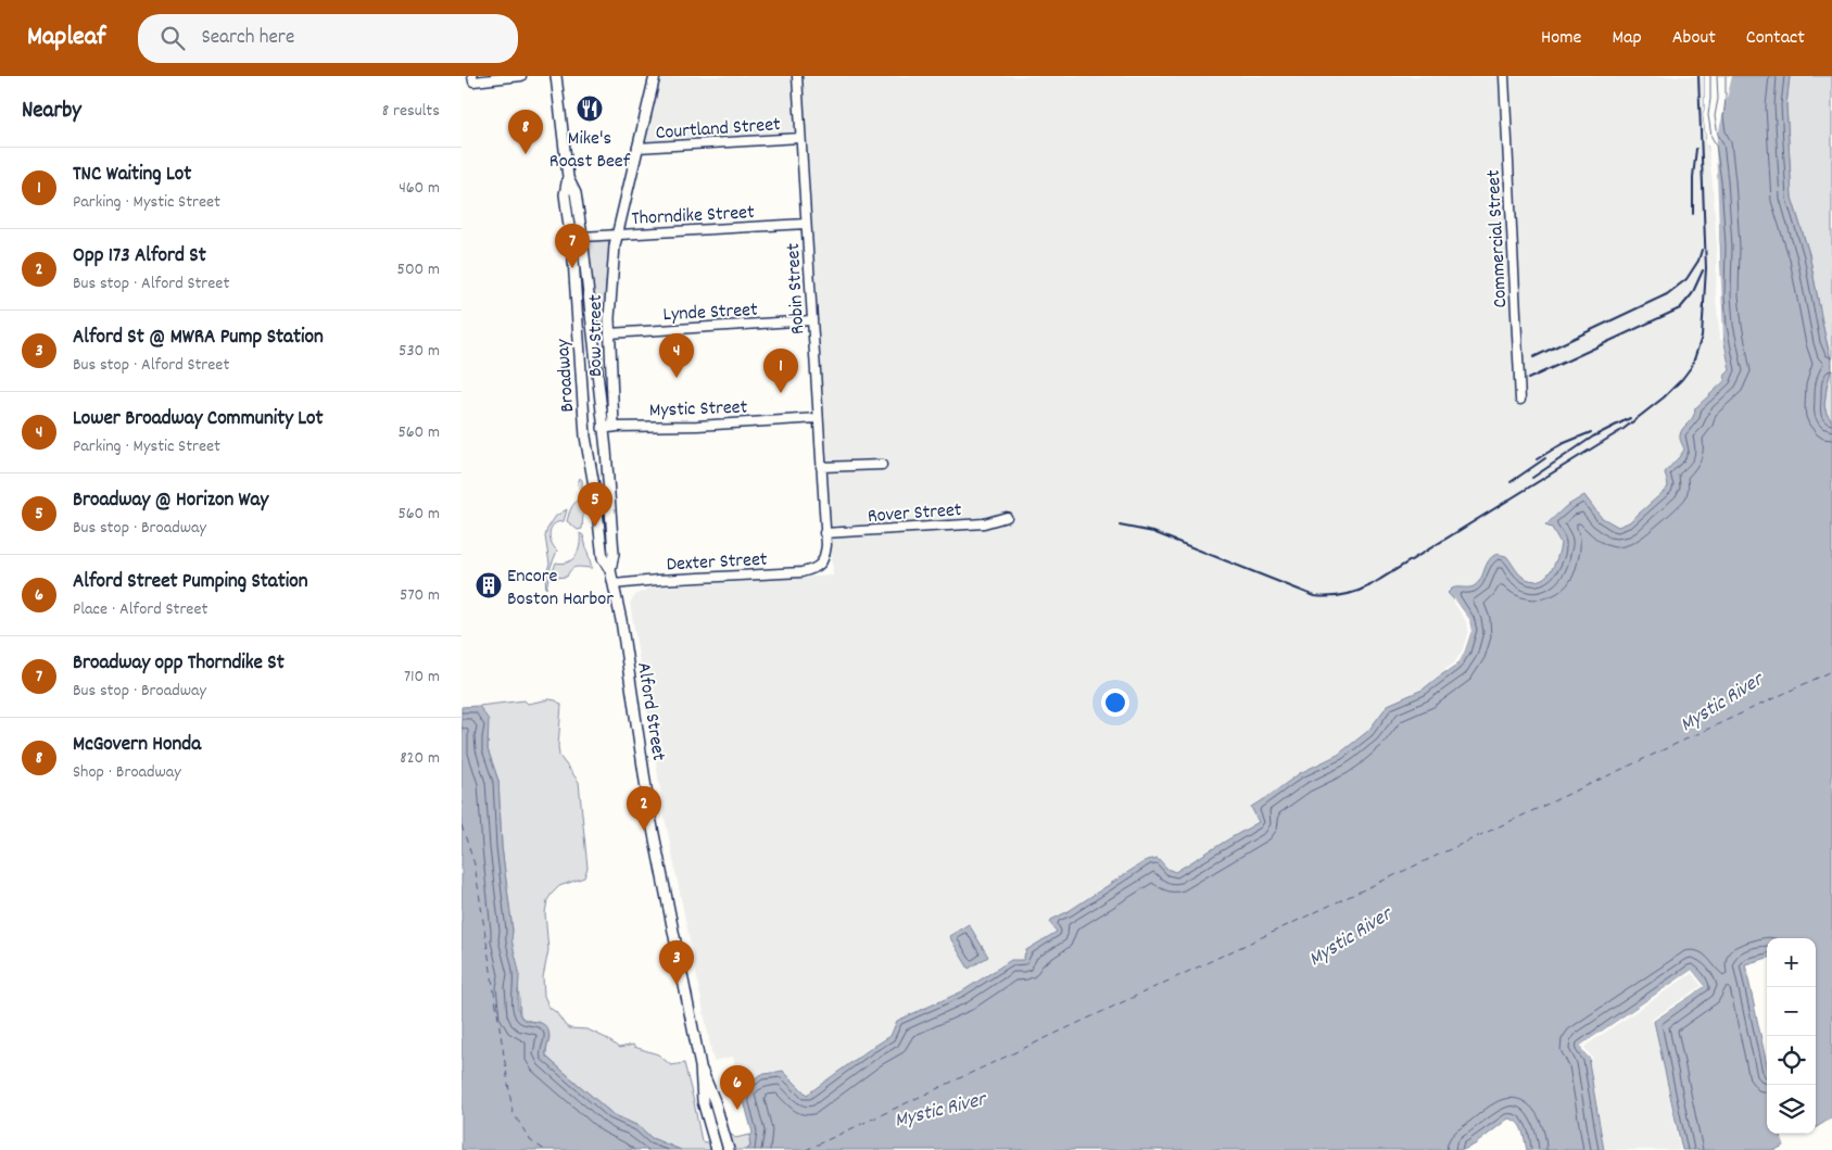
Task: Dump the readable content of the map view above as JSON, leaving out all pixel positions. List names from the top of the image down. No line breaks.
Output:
{"streets":{"main road":["Bow Street","Broadway","Alford Street"],"street":["Courtland Street","Thorndike Street","Commercial Street","Robin Street","Lynde Street","Mystic Street","Rover Street","Dexter Street"]},"crossings":[["Courtland Street","Robin Street"],["Courtland Street","Bow Street"],["Thorndike Street","Robin Street"],["Thorndike Street","Bow Street"],["Thorndike Street","Broadway"],["Robin Street","Lynde Street"],["Robin Street","Mystic Street"],["Robin Street","Rover Street"],["Robin Street","Dexter Street"],["Lynde Street","Bow Street"],["Bow Street","Mystic Street"],["Broadway","Dexter Street"],["Broadway","Alford Street"],["Dexter Street","Alford Street"]],"water":["Mystic River"],"places":{"restaurant":["Mike's Roast Beef"],"building":["Encore Boston Harbor"]},"page":{"header":"Mapleaf","search":"Search here","nav":["Home","Map","About","Contact"],"heading":["Nearby","8 results"],"pins":["8","7","4","1","5","2","3","6"],"list":[{"mark":"1","name":"TNC Waiting Lot","note":"Parking · Mystic Street","value":"460 m"},{"mark":"2","name":"Opp 173 Alford St","note":"Bus stop · Alford Street","value":"500 m"},{"mark":"3","name":"Alford St @ MWRA Pump Station","note":"Bus stop · Alford Street","value":"530 m"},{"mark":"4","name":"Lower Broadway Community Lot","note":"Parking · Mystic Street","value":"560 m"},{"mark":"5","name":"Broadway @ Horizon Way","note":"Bus stop · Broadway","value":"560 m"},{"mark":"6","name":"Alford Street Pumping Station","note":"Place · Alford Street","value":"570 m"},{"mark":"7","name":"Broadway opp Thorndike St","note":"Bus stop · Broadway","value":"710 m"},{"mark":"8","name":"McGovern Honda","note":"Shop · Broadway","value":"820 m"}],"map_buttons":["+","−"]}}
